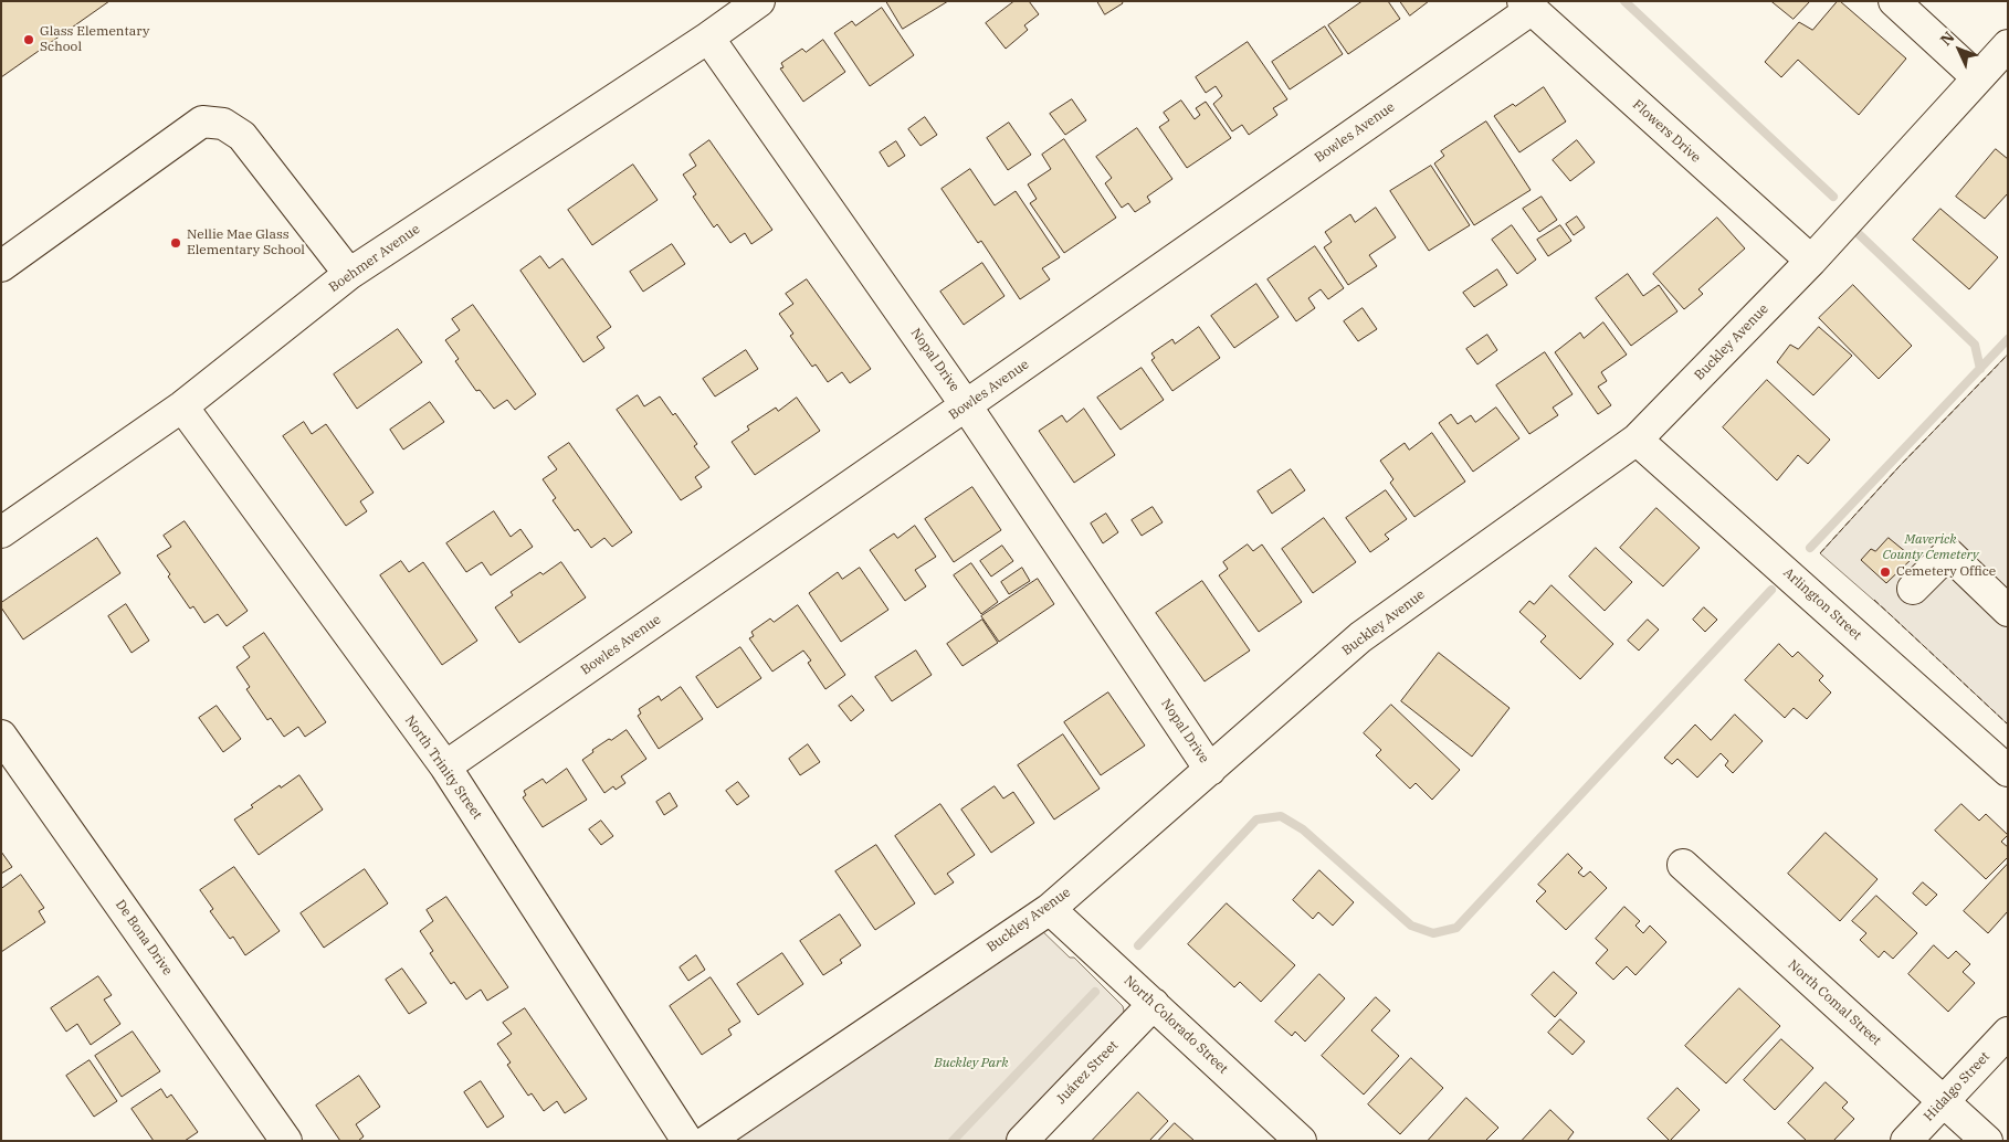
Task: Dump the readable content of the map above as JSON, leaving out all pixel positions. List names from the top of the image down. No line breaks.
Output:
{"streets":{"street":["Flowers Drive","Bowles Avenue","Boehmer Avenue","Buckley Avenue","Nopal Drive","Arlington Street","North Trinity Street","De Bona Drive","North Comal Street","North Colorado Street","Juárez Street","Hidalgo Street"]},"crossings":[["Flowers Drive","Bowles Avenue"],["Flowers Drive","Buckley Avenue"],["Bowles Avenue","Nopal Drive"],["Bowles Avenue","North Trinity Street"],["Boehmer Avenue","Nopal Drive"],["Boehmer Avenue","North Trinity Street"],["Buckley Avenue","Nopal Drive"],["Buckley Avenue","Arlington Street"],["Buckley Avenue","North Colorado Street"],["North Comal Street","Hidalgo Street"],["North Colorado Street","Juárez Street"]],"parks":["Maverick County Cemetery","Buckley Park"],"places":["Glass Elementary School","Nellie Mae Glass Elementary School","Cemetery Office"],"north":"top left"}
